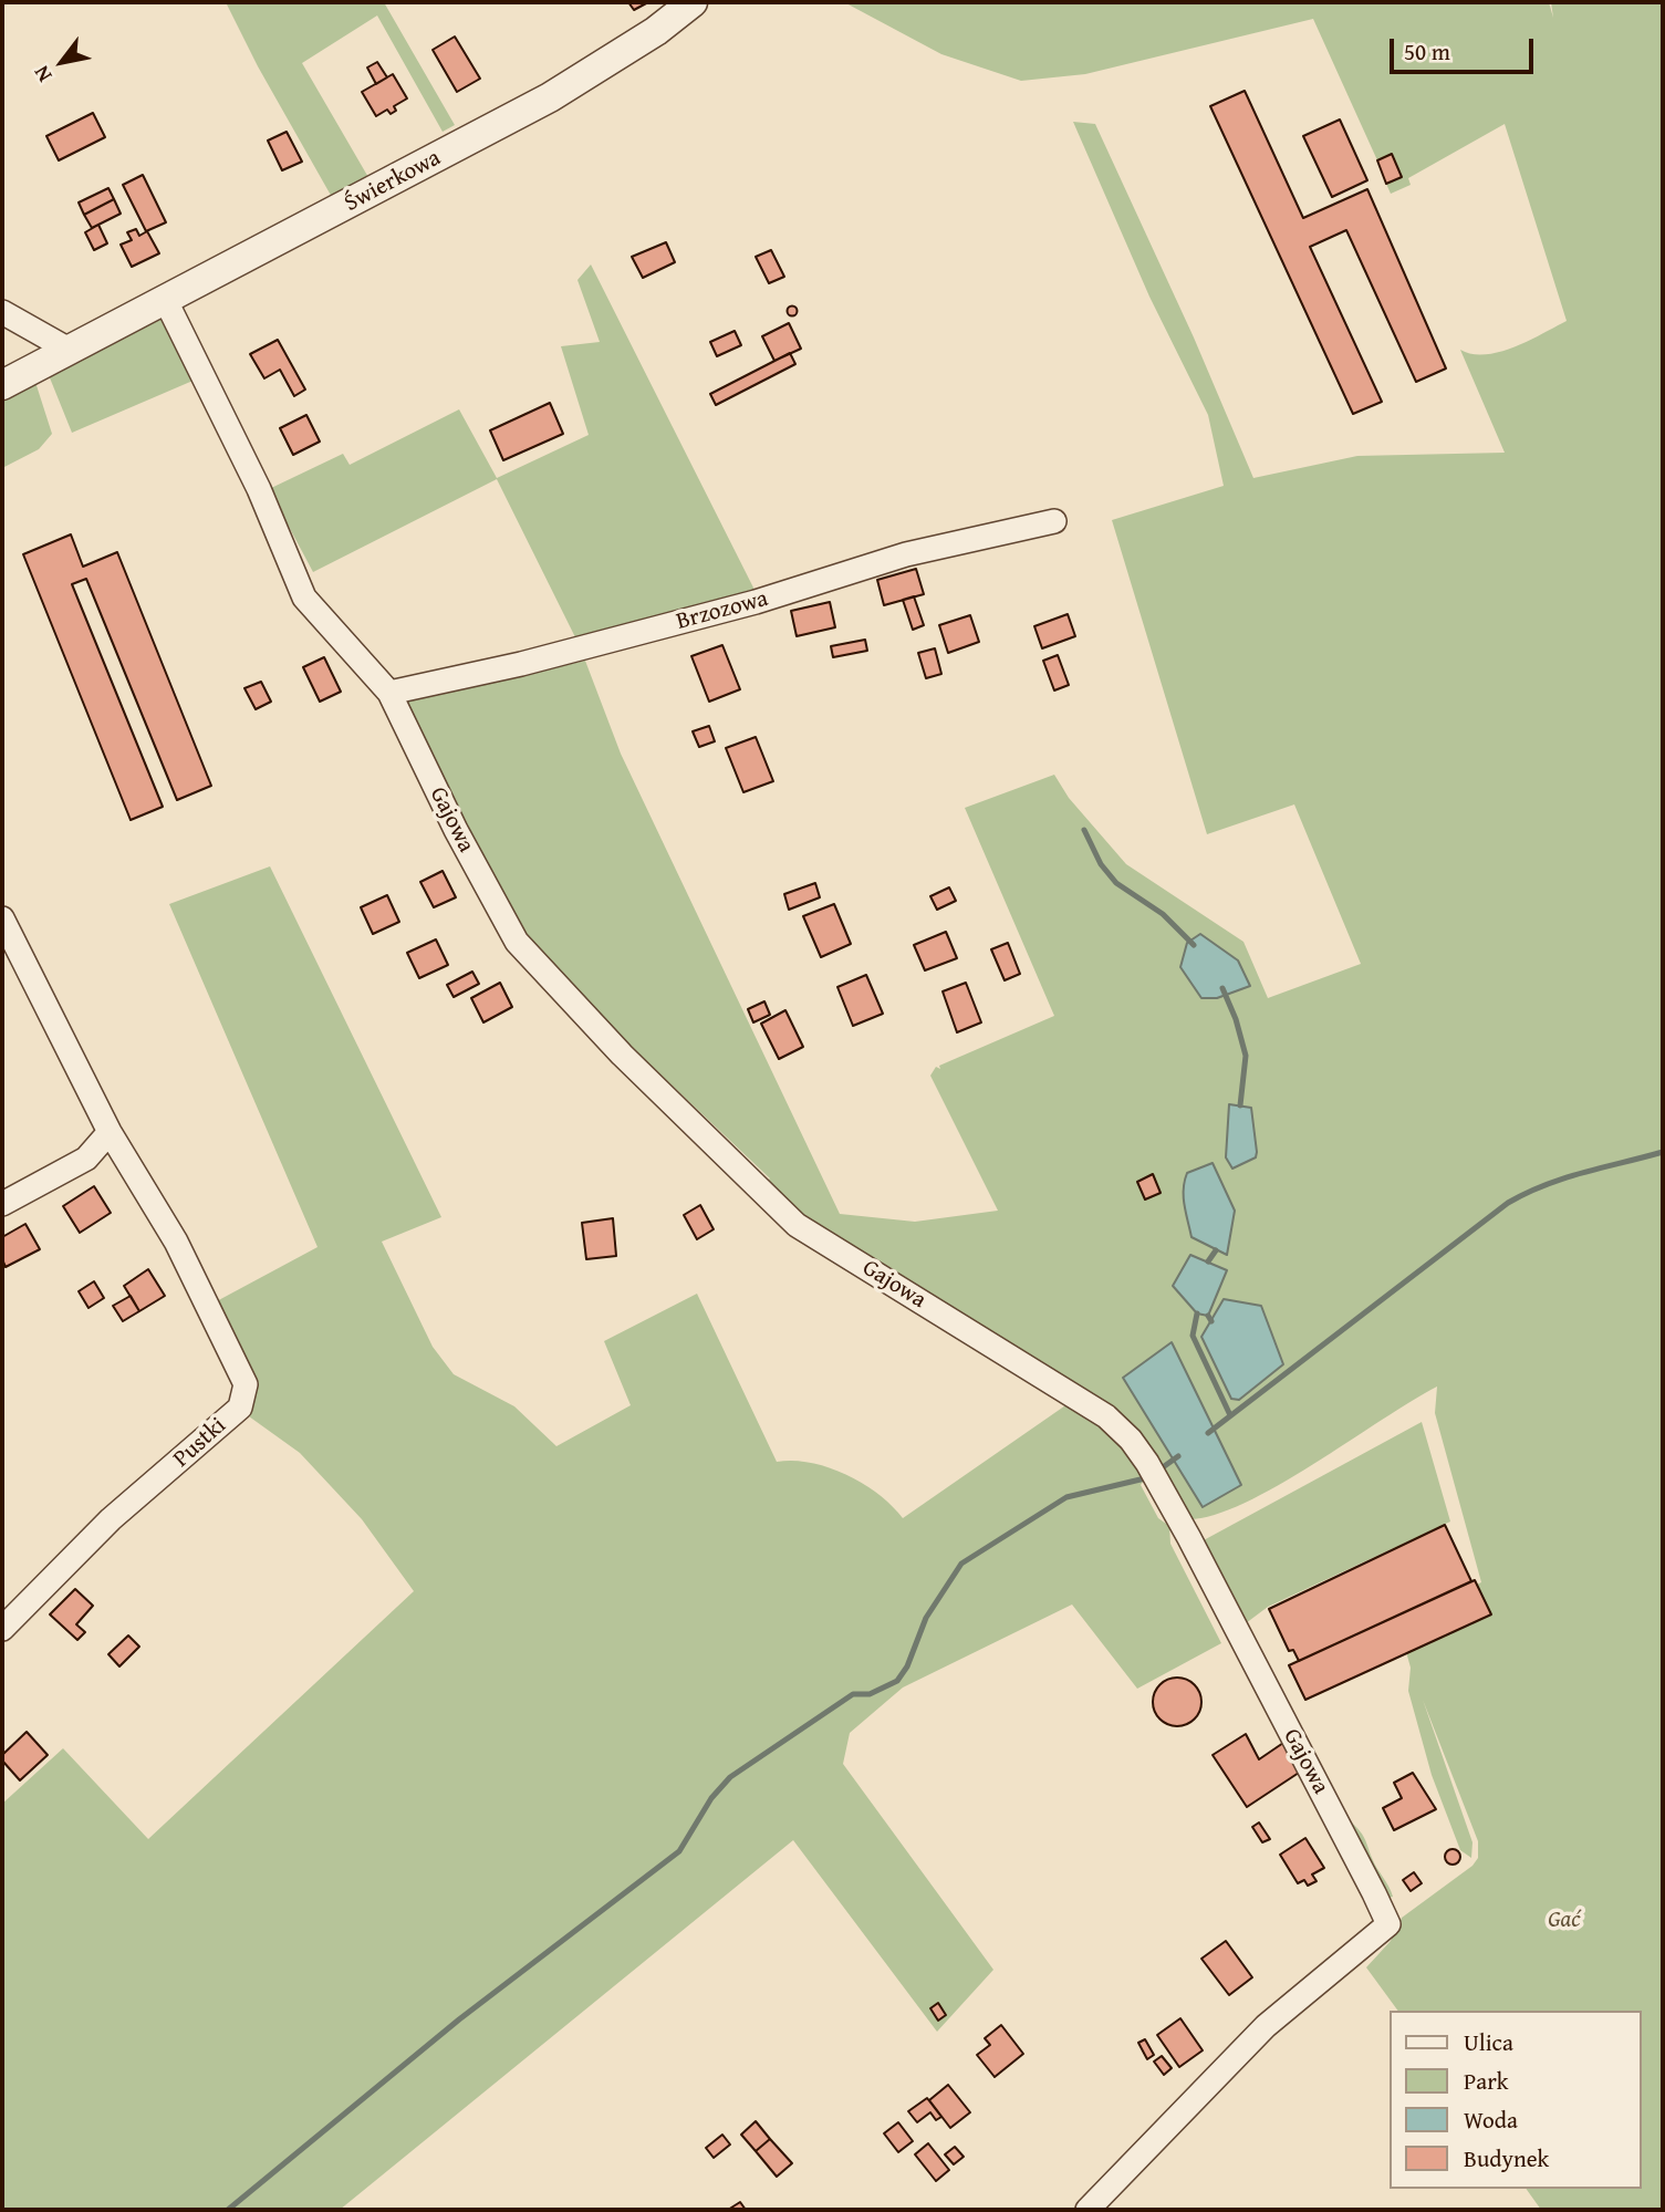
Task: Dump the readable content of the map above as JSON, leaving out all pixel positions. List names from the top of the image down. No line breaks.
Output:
{"streets":{"street":["Świerkowa","Brzozowa","Gajowa","Pustki"]},"crossings":[["Świerkowa","Gajowa"],["Brzozowa","Gajowa"]],"parks":["Gać"],"legend":["Ulica","Park","Woda","Budynek"],"scale_bar":"50 m","north":"bottom left"}
